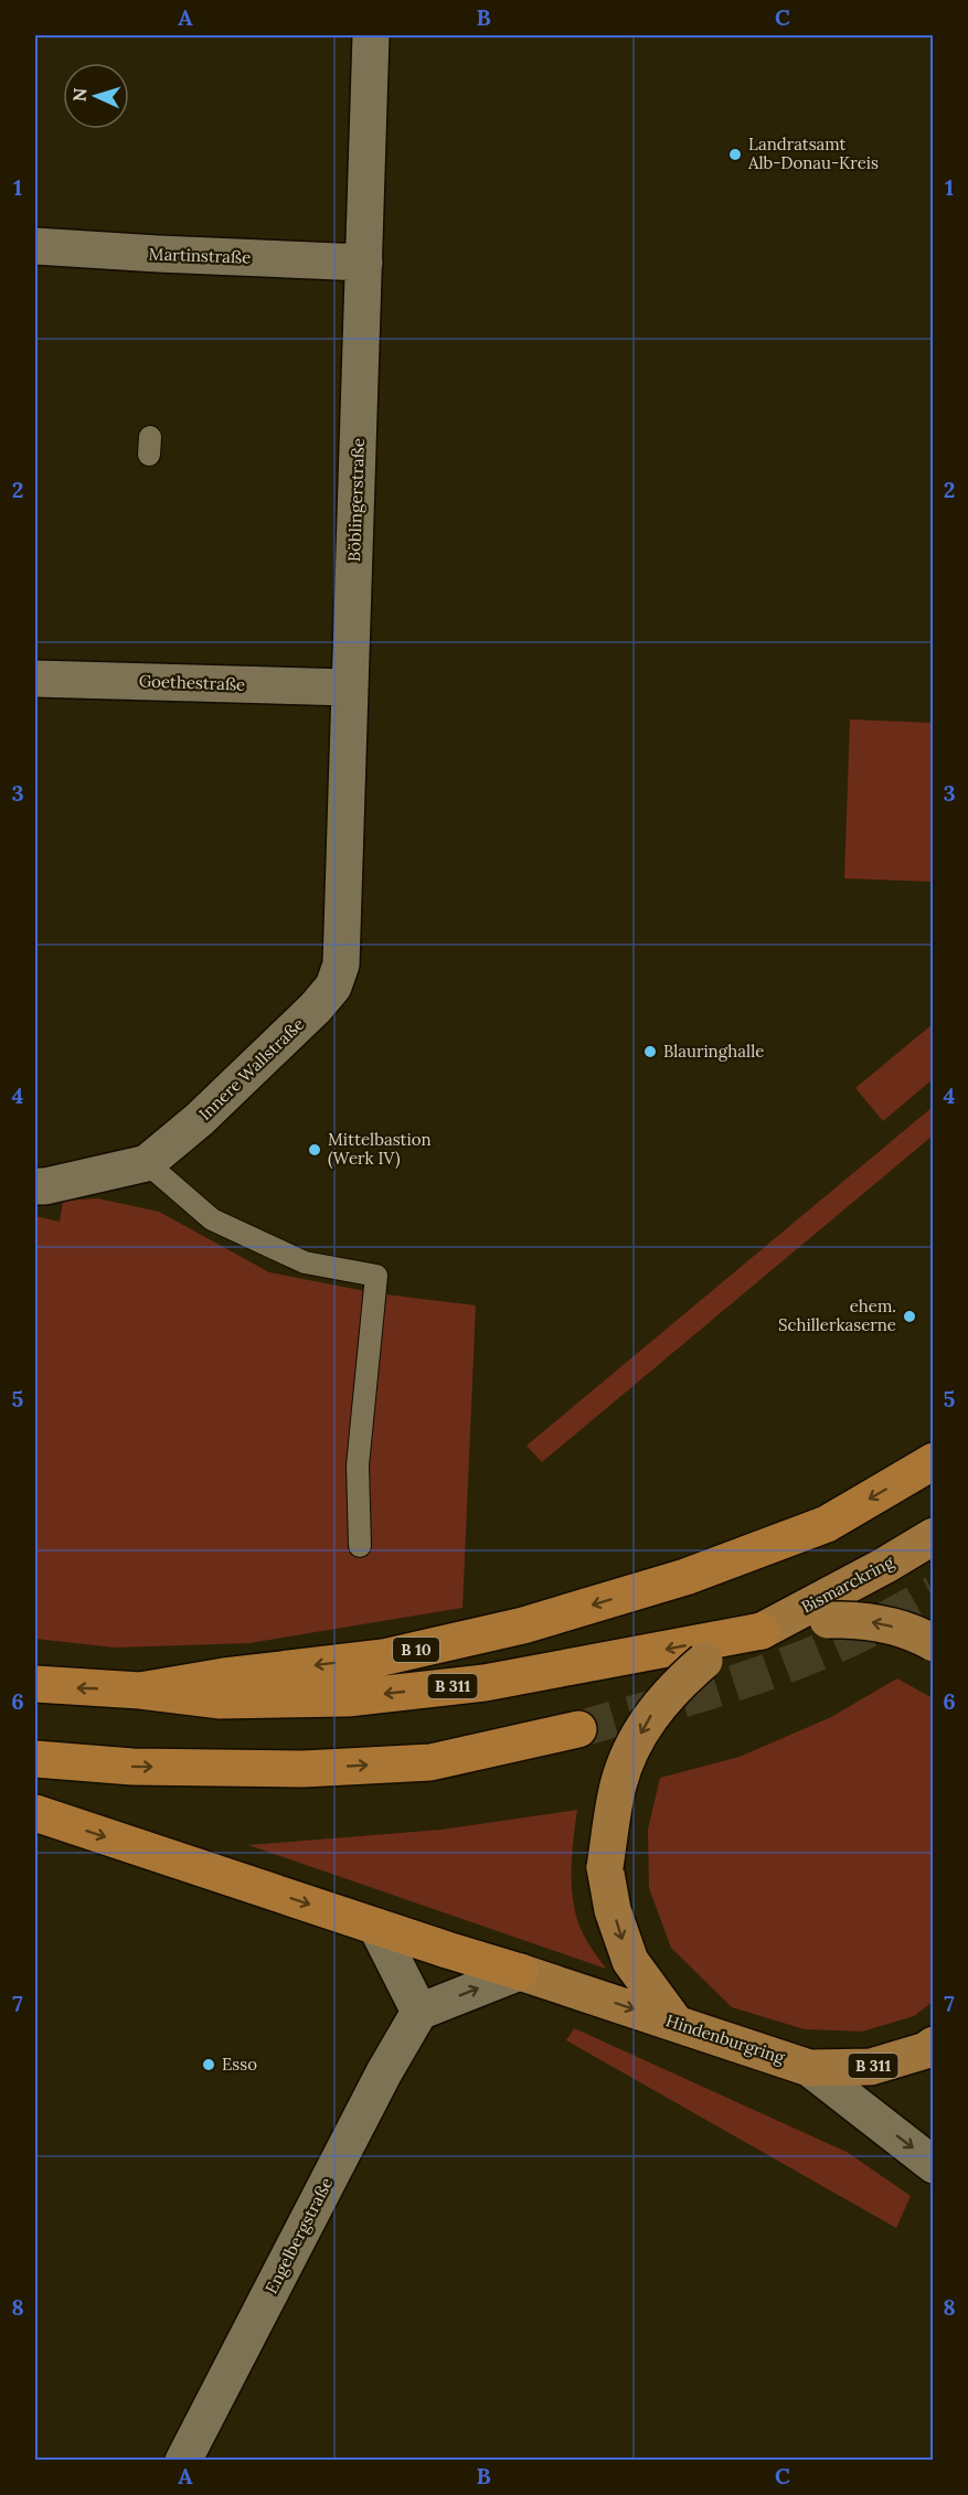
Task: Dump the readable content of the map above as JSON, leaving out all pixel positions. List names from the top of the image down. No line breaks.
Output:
{"streets":{"highway":["B 10","B 311"],"main road":["Bismarckring","Hindenburgring"],"street":["Martinstraße","Böblingerstraße","Goethestraße","Innere Wallstraße","Engelbergstraße"]},"crossings":[["Martinstraße","Böblingerstraße"],["Böblingerstraße","Goethestraße"],["Böblingerstraße","Innere Wallstraße"],["Bismarckring","B 311"],["B 10","B 311"],["B 311","Hindenburgring"]],"one_way":["Hindenburgring"],"places":["Landratsamt Alb-Donau-Kreis","Blauringhalle","Mittelbastion (Werk IV)","ehem. Schillerkaserne","Esso"],"north":"left","grid":{"columns":["A","B","C"],"rows":["1","2","3","4","5","6","7","8"]}}
